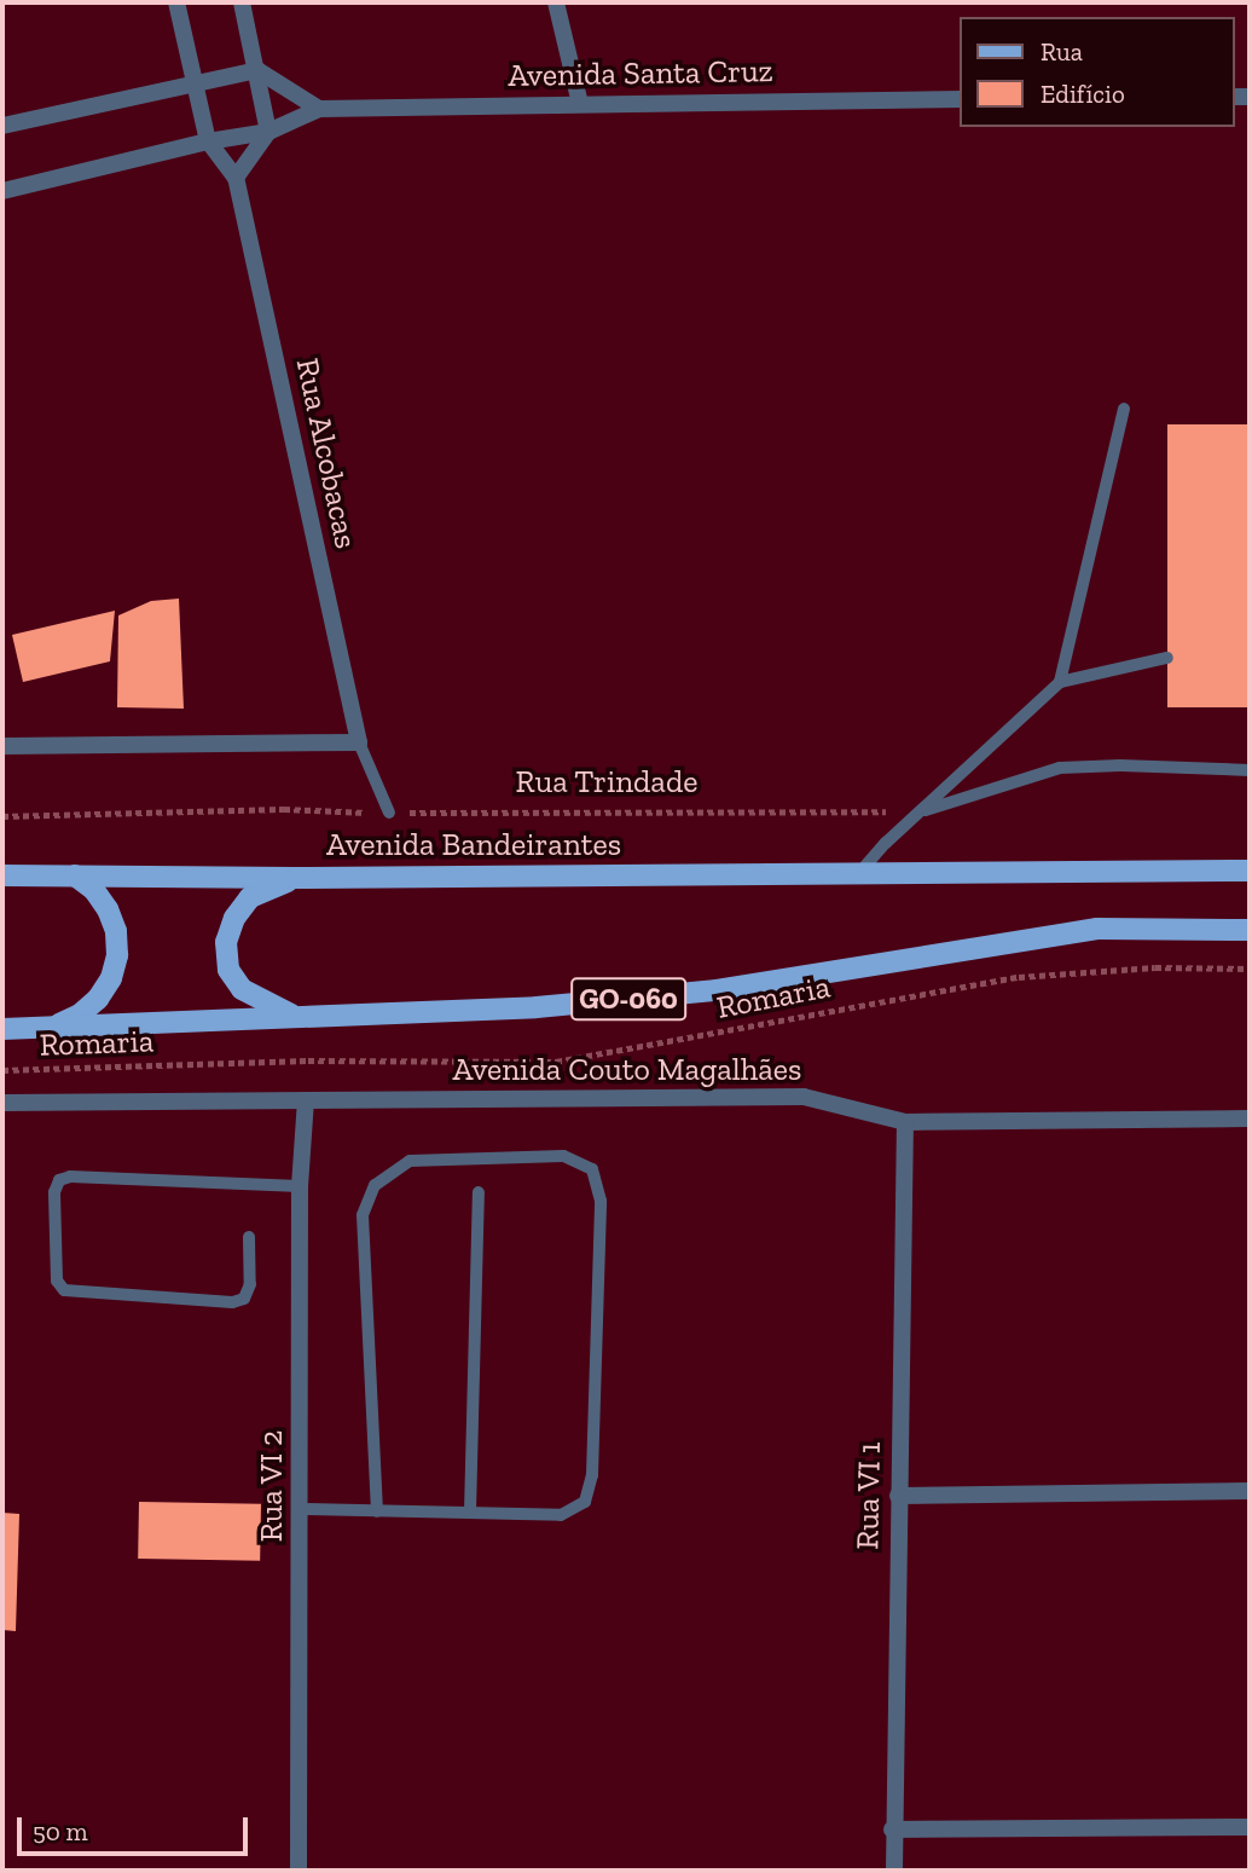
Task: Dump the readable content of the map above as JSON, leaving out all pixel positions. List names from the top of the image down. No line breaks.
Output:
{"streets":{"main road":["Avenida Bandeirantes","GO-060"],"street":["Avenida Santa Cruz","Rua Alcobacas","Avenida Couto Magalhães","Rua VI 2","Rua VI 1"],"path":["Rua Trindade","Romaria"]},"crossings":[["Avenida Santa Cruz","Rua Alcobacas"],["Avenida Couto Magalhães","Rua VI 2"],["Avenida Couto Magalhães","Rua VI 1"]],"legend":["Rua","Edifício"],"scale_bar":"50 m"}
